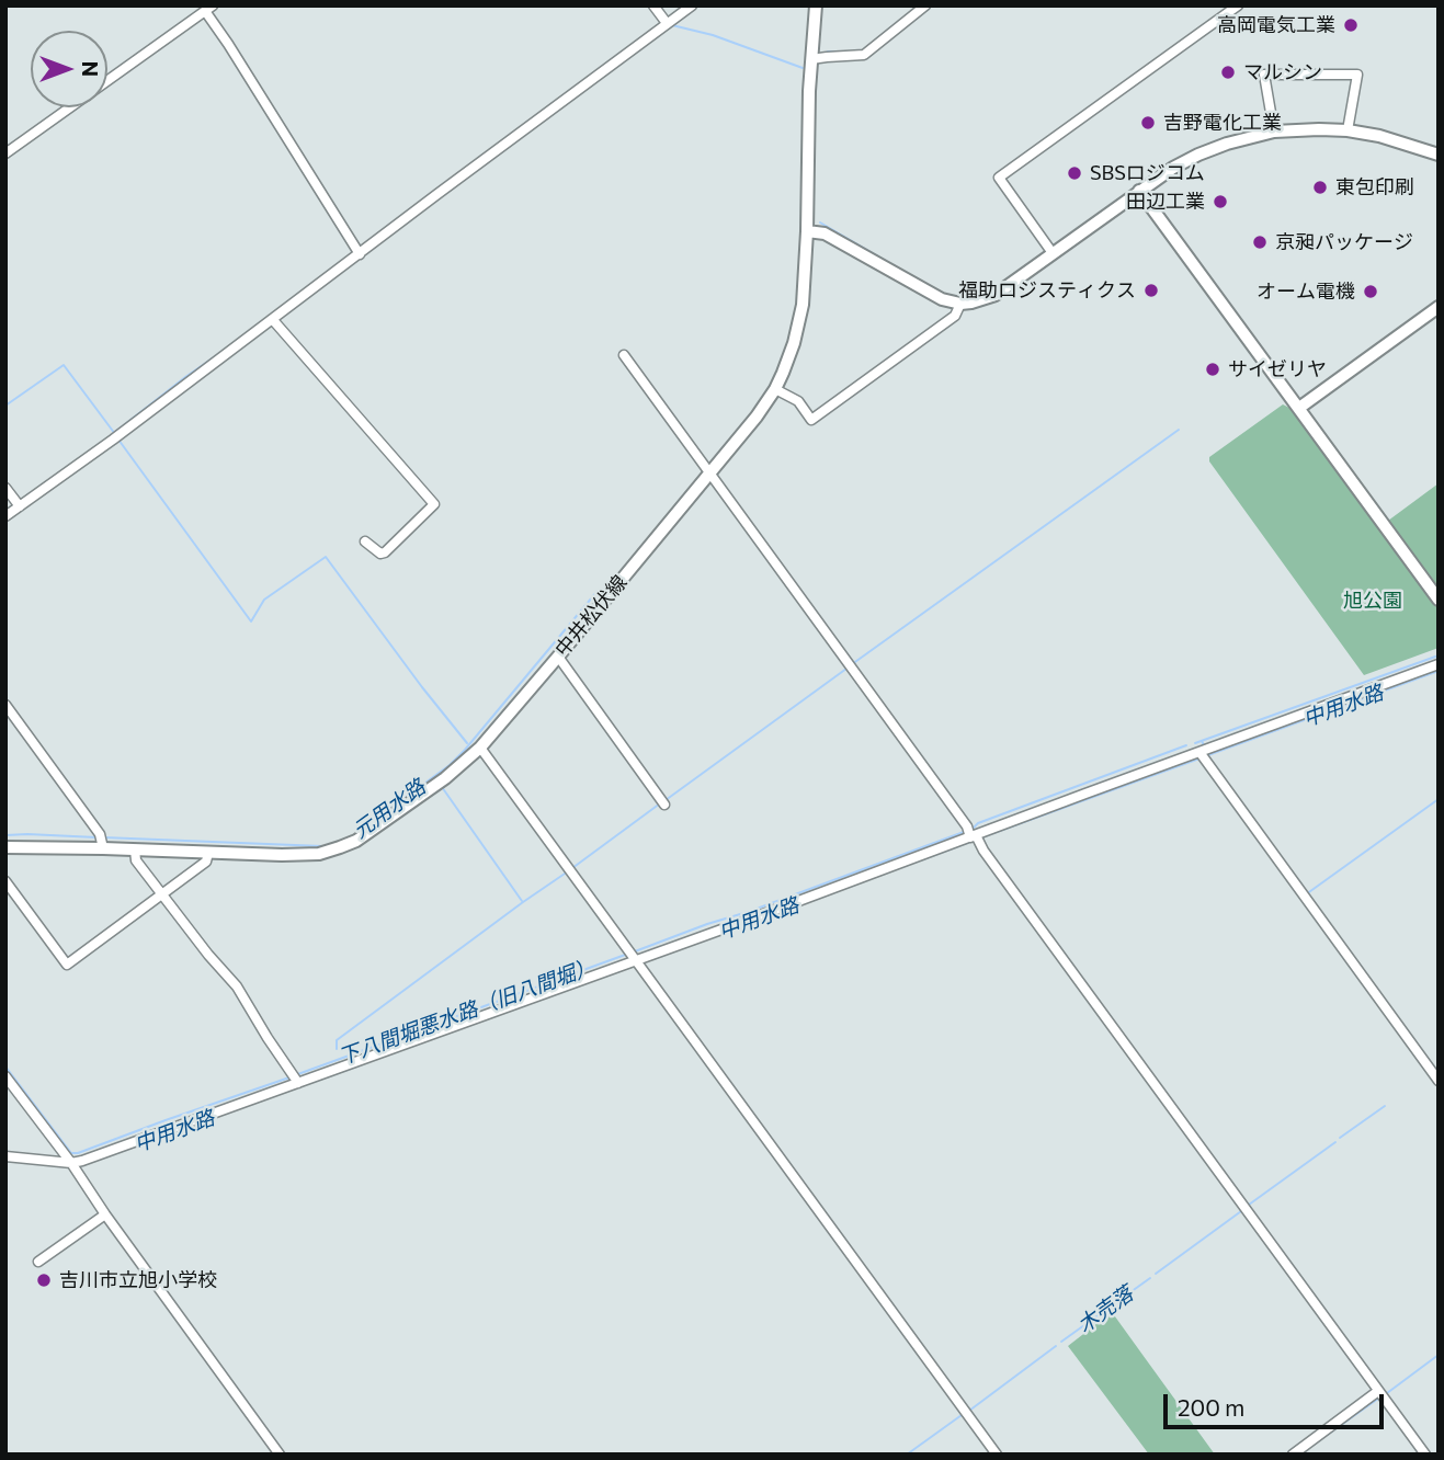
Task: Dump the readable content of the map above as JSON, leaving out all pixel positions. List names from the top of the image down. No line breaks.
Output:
{"streets":{"street":["中井松伏線"]},"water":["中用水路","元用水路","下八間堀悪水路（旧八間堀）","木売落"],"parks":["旭公園"],"places":["高岡電気工業","マルシン","吉野電化工業","SBSロジコム","東包印刷","田辺工業","京昶パッケージ","福助ロジスティクス","オーム電機","サイゼリヤ","吉川市立旭小学校"],"scale_bar":"200 m","north":"right"}
